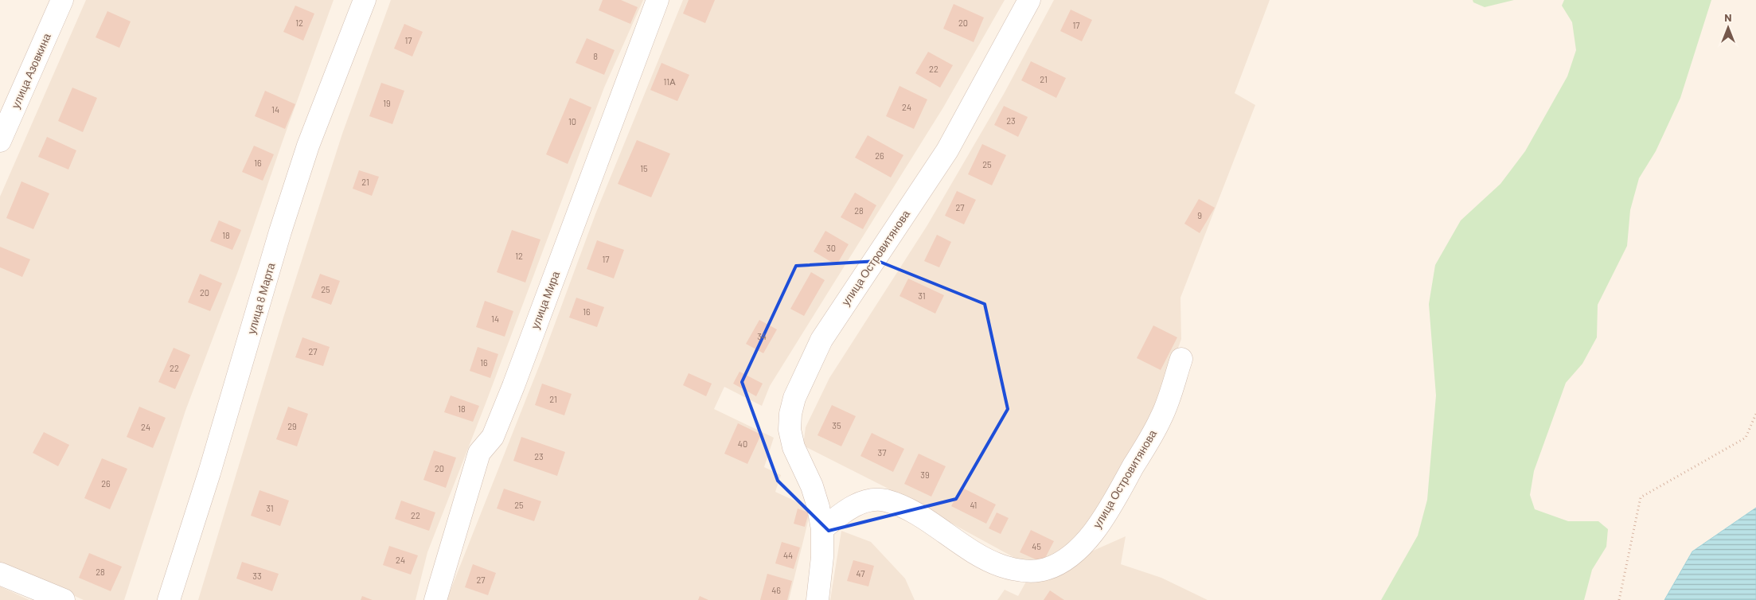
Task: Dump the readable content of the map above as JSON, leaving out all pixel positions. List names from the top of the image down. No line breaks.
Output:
{"streets":{"street":["улица Азовкина","улица Островитянова","улица 8 Марта","улица Мира"]},"house_numbers":["12","20","17","17","8","22","21","11А","19","24","14","23","10","26","16","25","15","21","27","28","9","18","30","12","17","25","20","31","16","14","34","27","16","22","21","18","35","29","24","40","37","23","20","39","26","25","41","31","22","45","44","24","28","47","33","27","46"],"north":"top"}
